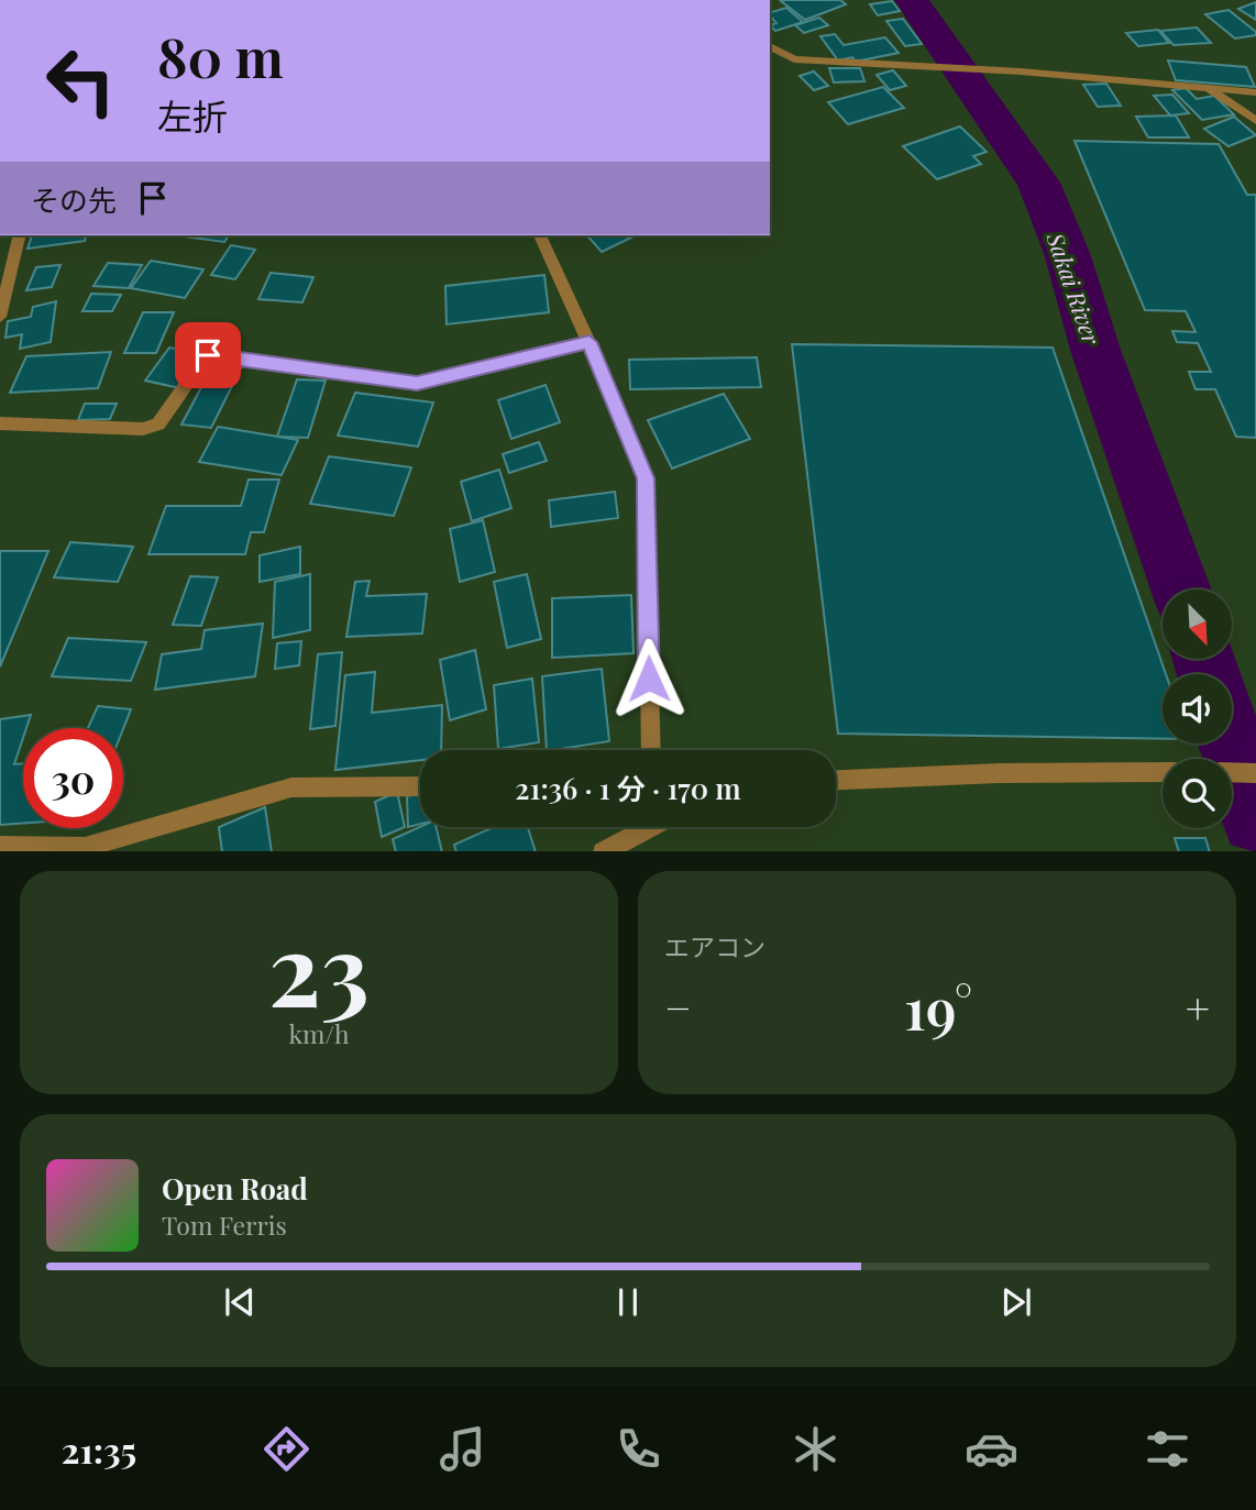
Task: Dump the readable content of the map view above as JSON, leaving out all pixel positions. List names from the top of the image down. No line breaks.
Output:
{"water":["Sakai River"],"north":"bottom right","page":{"turn":["80 m","左折"],"then":"その先","limit":"30","trip":"21:36 · 1 分 · 170 m","tile":[["23","km/h"],"エアコン"],"heat":["−","19°","+"],"song":["Open Road","Tom Ferris"],"tabs":"21:35"}}
